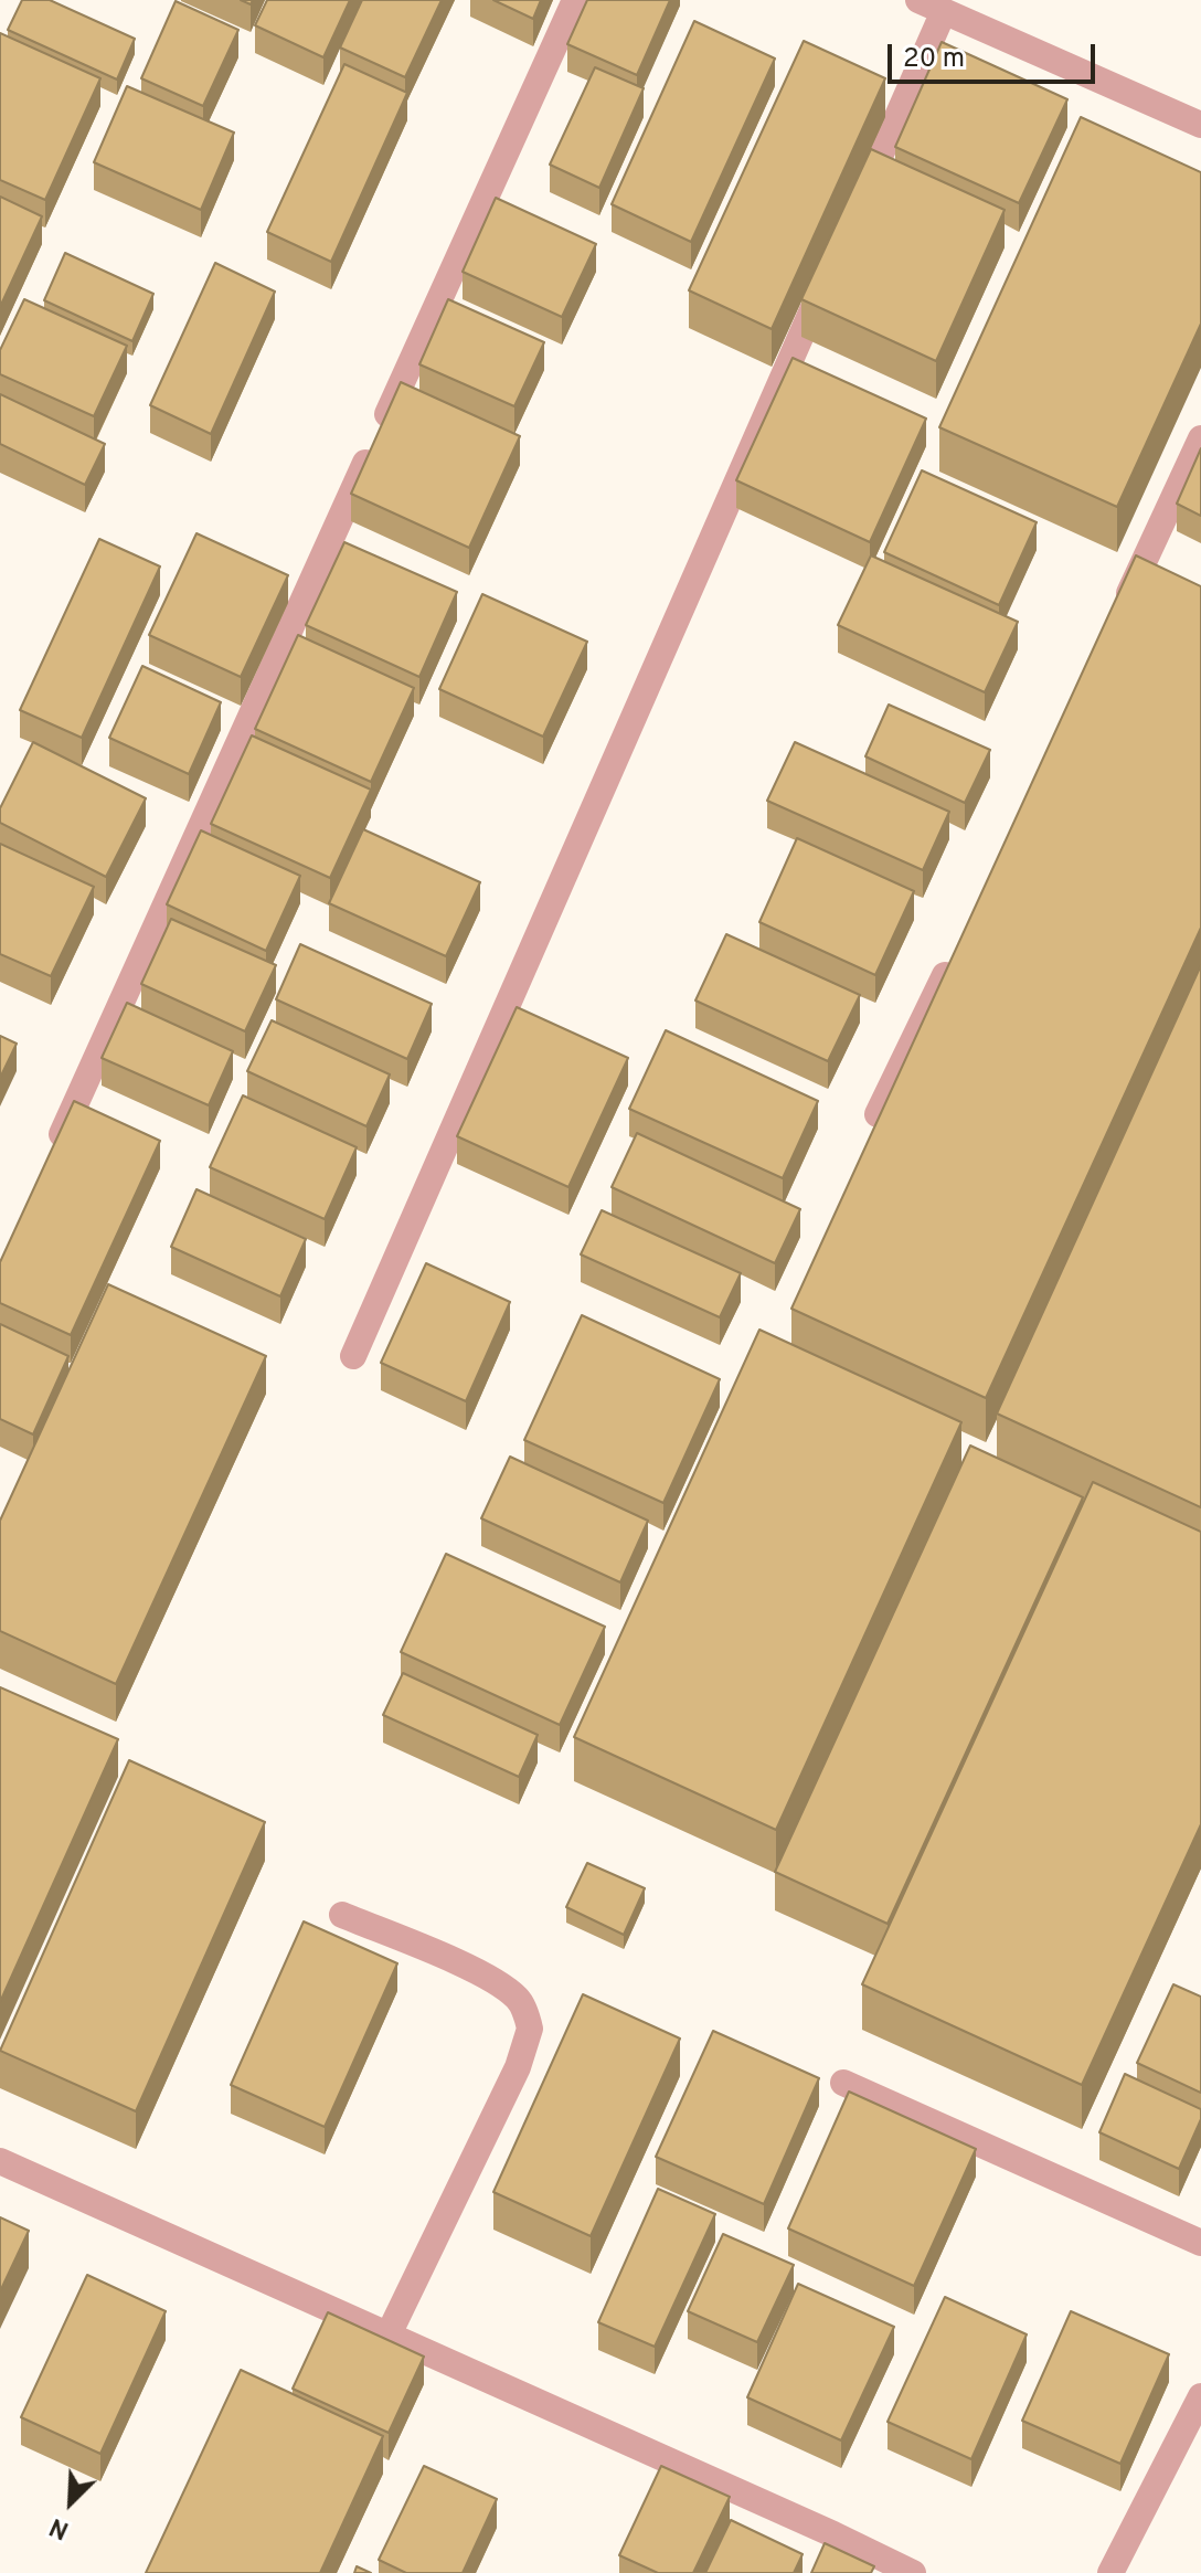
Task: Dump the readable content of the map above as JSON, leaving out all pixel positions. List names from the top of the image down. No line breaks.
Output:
{"scale_bar":"20 m","north":"bottom left"}
